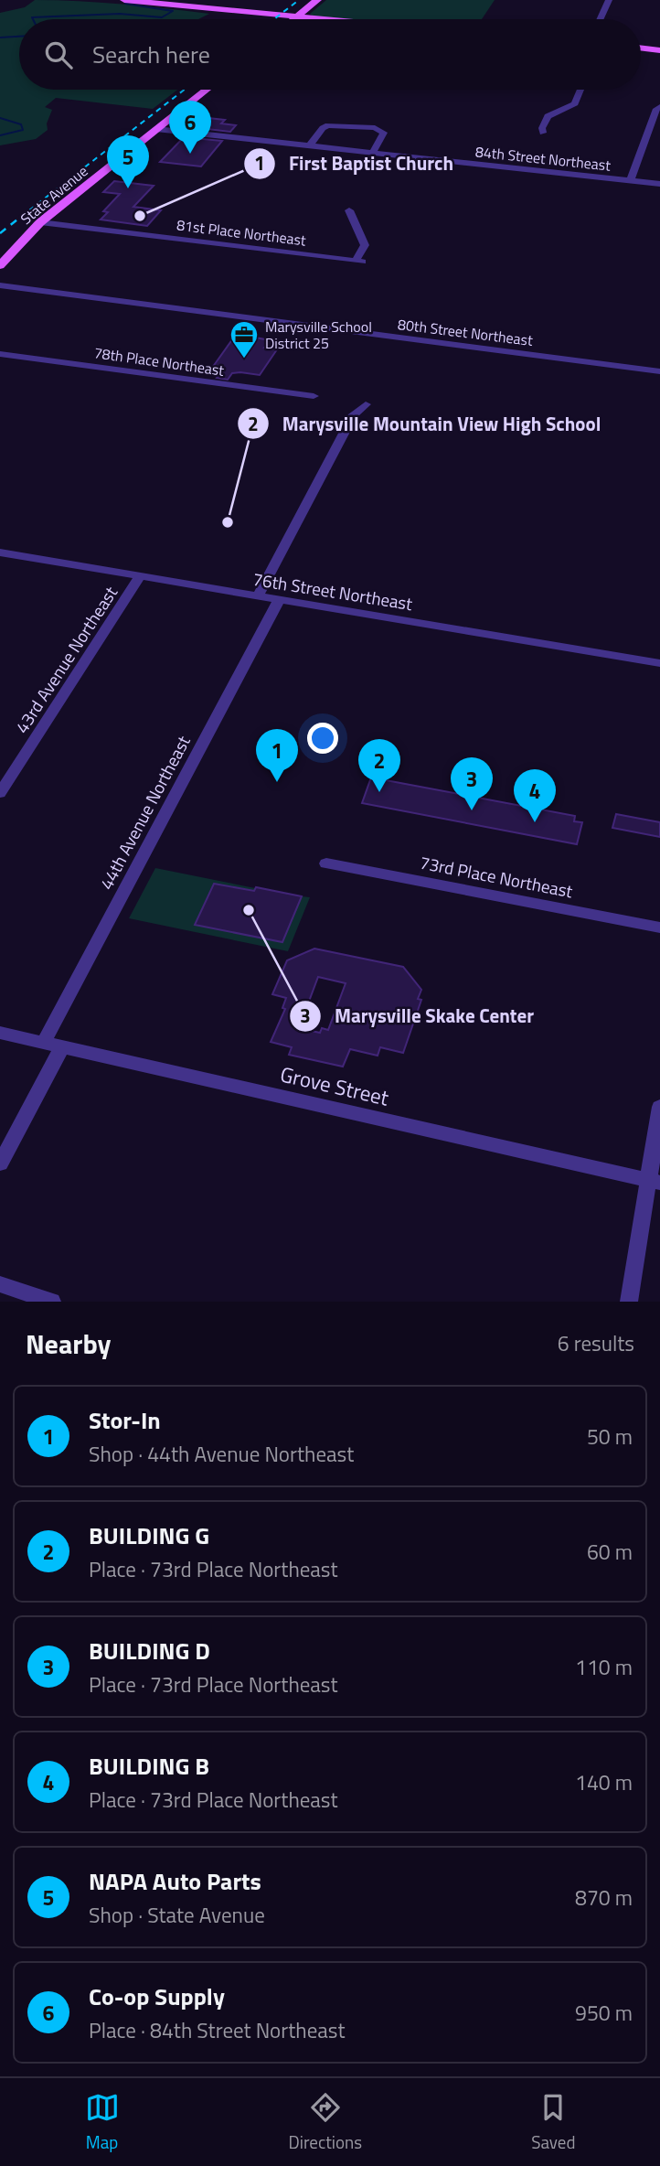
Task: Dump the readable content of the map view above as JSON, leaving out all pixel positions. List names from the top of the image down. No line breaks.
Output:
{"streets":{"main road":["State Avenue"],"street":["84th Street Northeast","81st Place Northeast","80th Street Northeast","78th Place Northeast","76th Street Northeast","43rd Avenue Northeast","44th Avenue Northeast","73rd Place Northeast","Grove Street"]},"crossings":[["84th Street Northeast","State Avenue"],["State Avenue","81st Place Northeast"],["76th Street Northeast","43rd Avenue Northeast"],["76th Street Northeast","44th Avenue Northeast"],["44th Avenue Northeast","Grove Street"]],"places":{"other":["First Baptist Church","Marysville Mountain View High School","Marysville Skake Center"],"office":["Marysville School District 25"]},"page":{"search":"Search here","pins":["6","5","1","2","3","4"],"heading":["Nearby","6 results"],"list":[{"mark":"1","name":"Stor-In","note":"Shop · 44th Avenue Northeast","value":"50 m"},{"mark":"2","name":"BUILDING G","note":"Place · 73rd Place Northeast","value":"60 m"},{"mark":"3","name":"BUILDING D","note":"Place · 73rd Place Northeast","value":"110 m"},{"mark":"4","name":"BUILDING B","note":"Place · 73rd Place Northeast","value":"140 m"},{"mark":"5","name":"NAPA Auto Parts","note":"Shop · State Avenue","value":"870 m"},{"mark":"6","name":"Co-op Supply","note":"Place · 84th Street Northeast","value":"950 m"}],"nav":["Map","Directions","Saved"]}}
